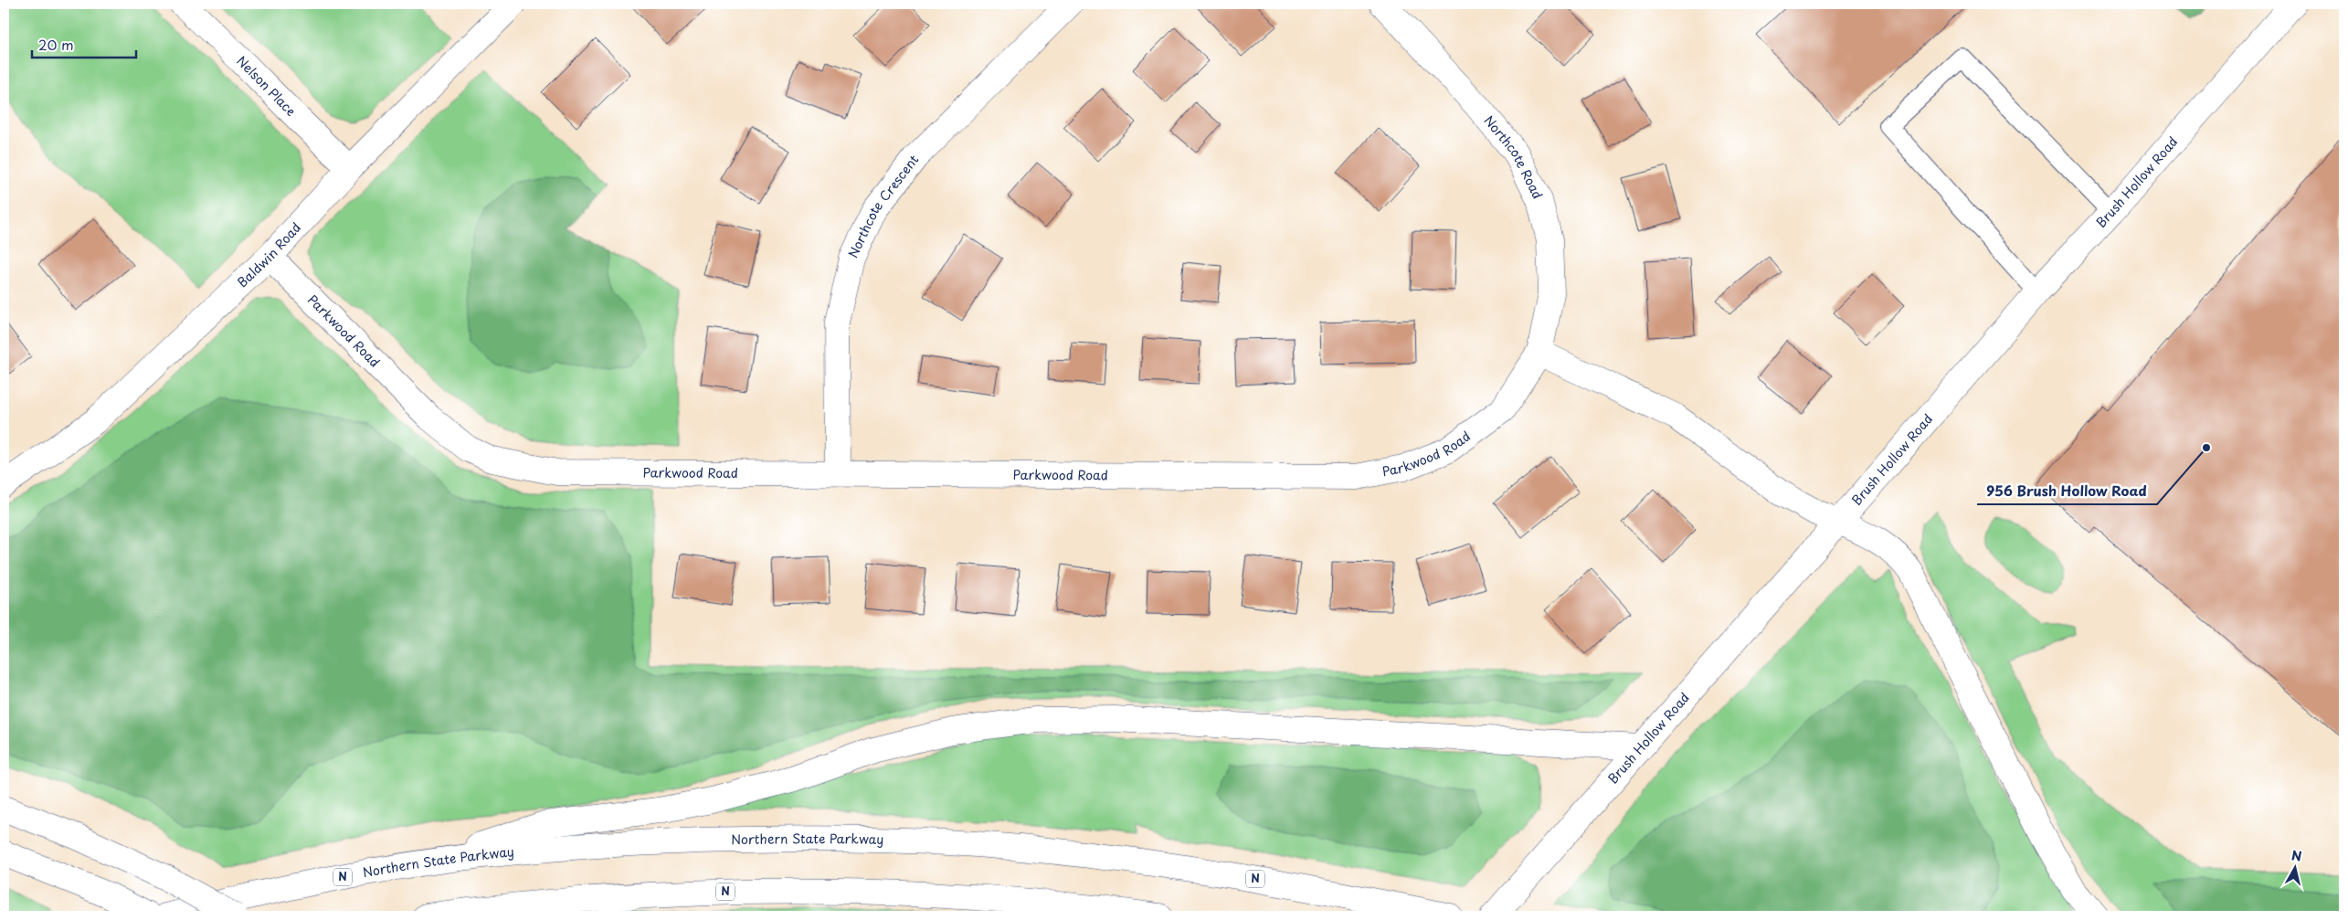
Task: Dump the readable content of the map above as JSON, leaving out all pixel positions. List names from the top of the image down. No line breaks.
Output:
{"streets":{"main road":["Nelson Place","Northcote Road","Brush Hollow Road","Northcote Crescent","Baldwin Road","Parkwood Road","Northern State Parkway","N"]},"crossings":[["Nelson Place","Baldwin Road"],["Northcote Road","Parkwood Road"],["Northcote Crescent","Parkwood Road"],["Baldwin Road","Parkwood Road"]],"places":["956 Brush Hollow Road"],"scale_bar":"20 m","north":"top"}
